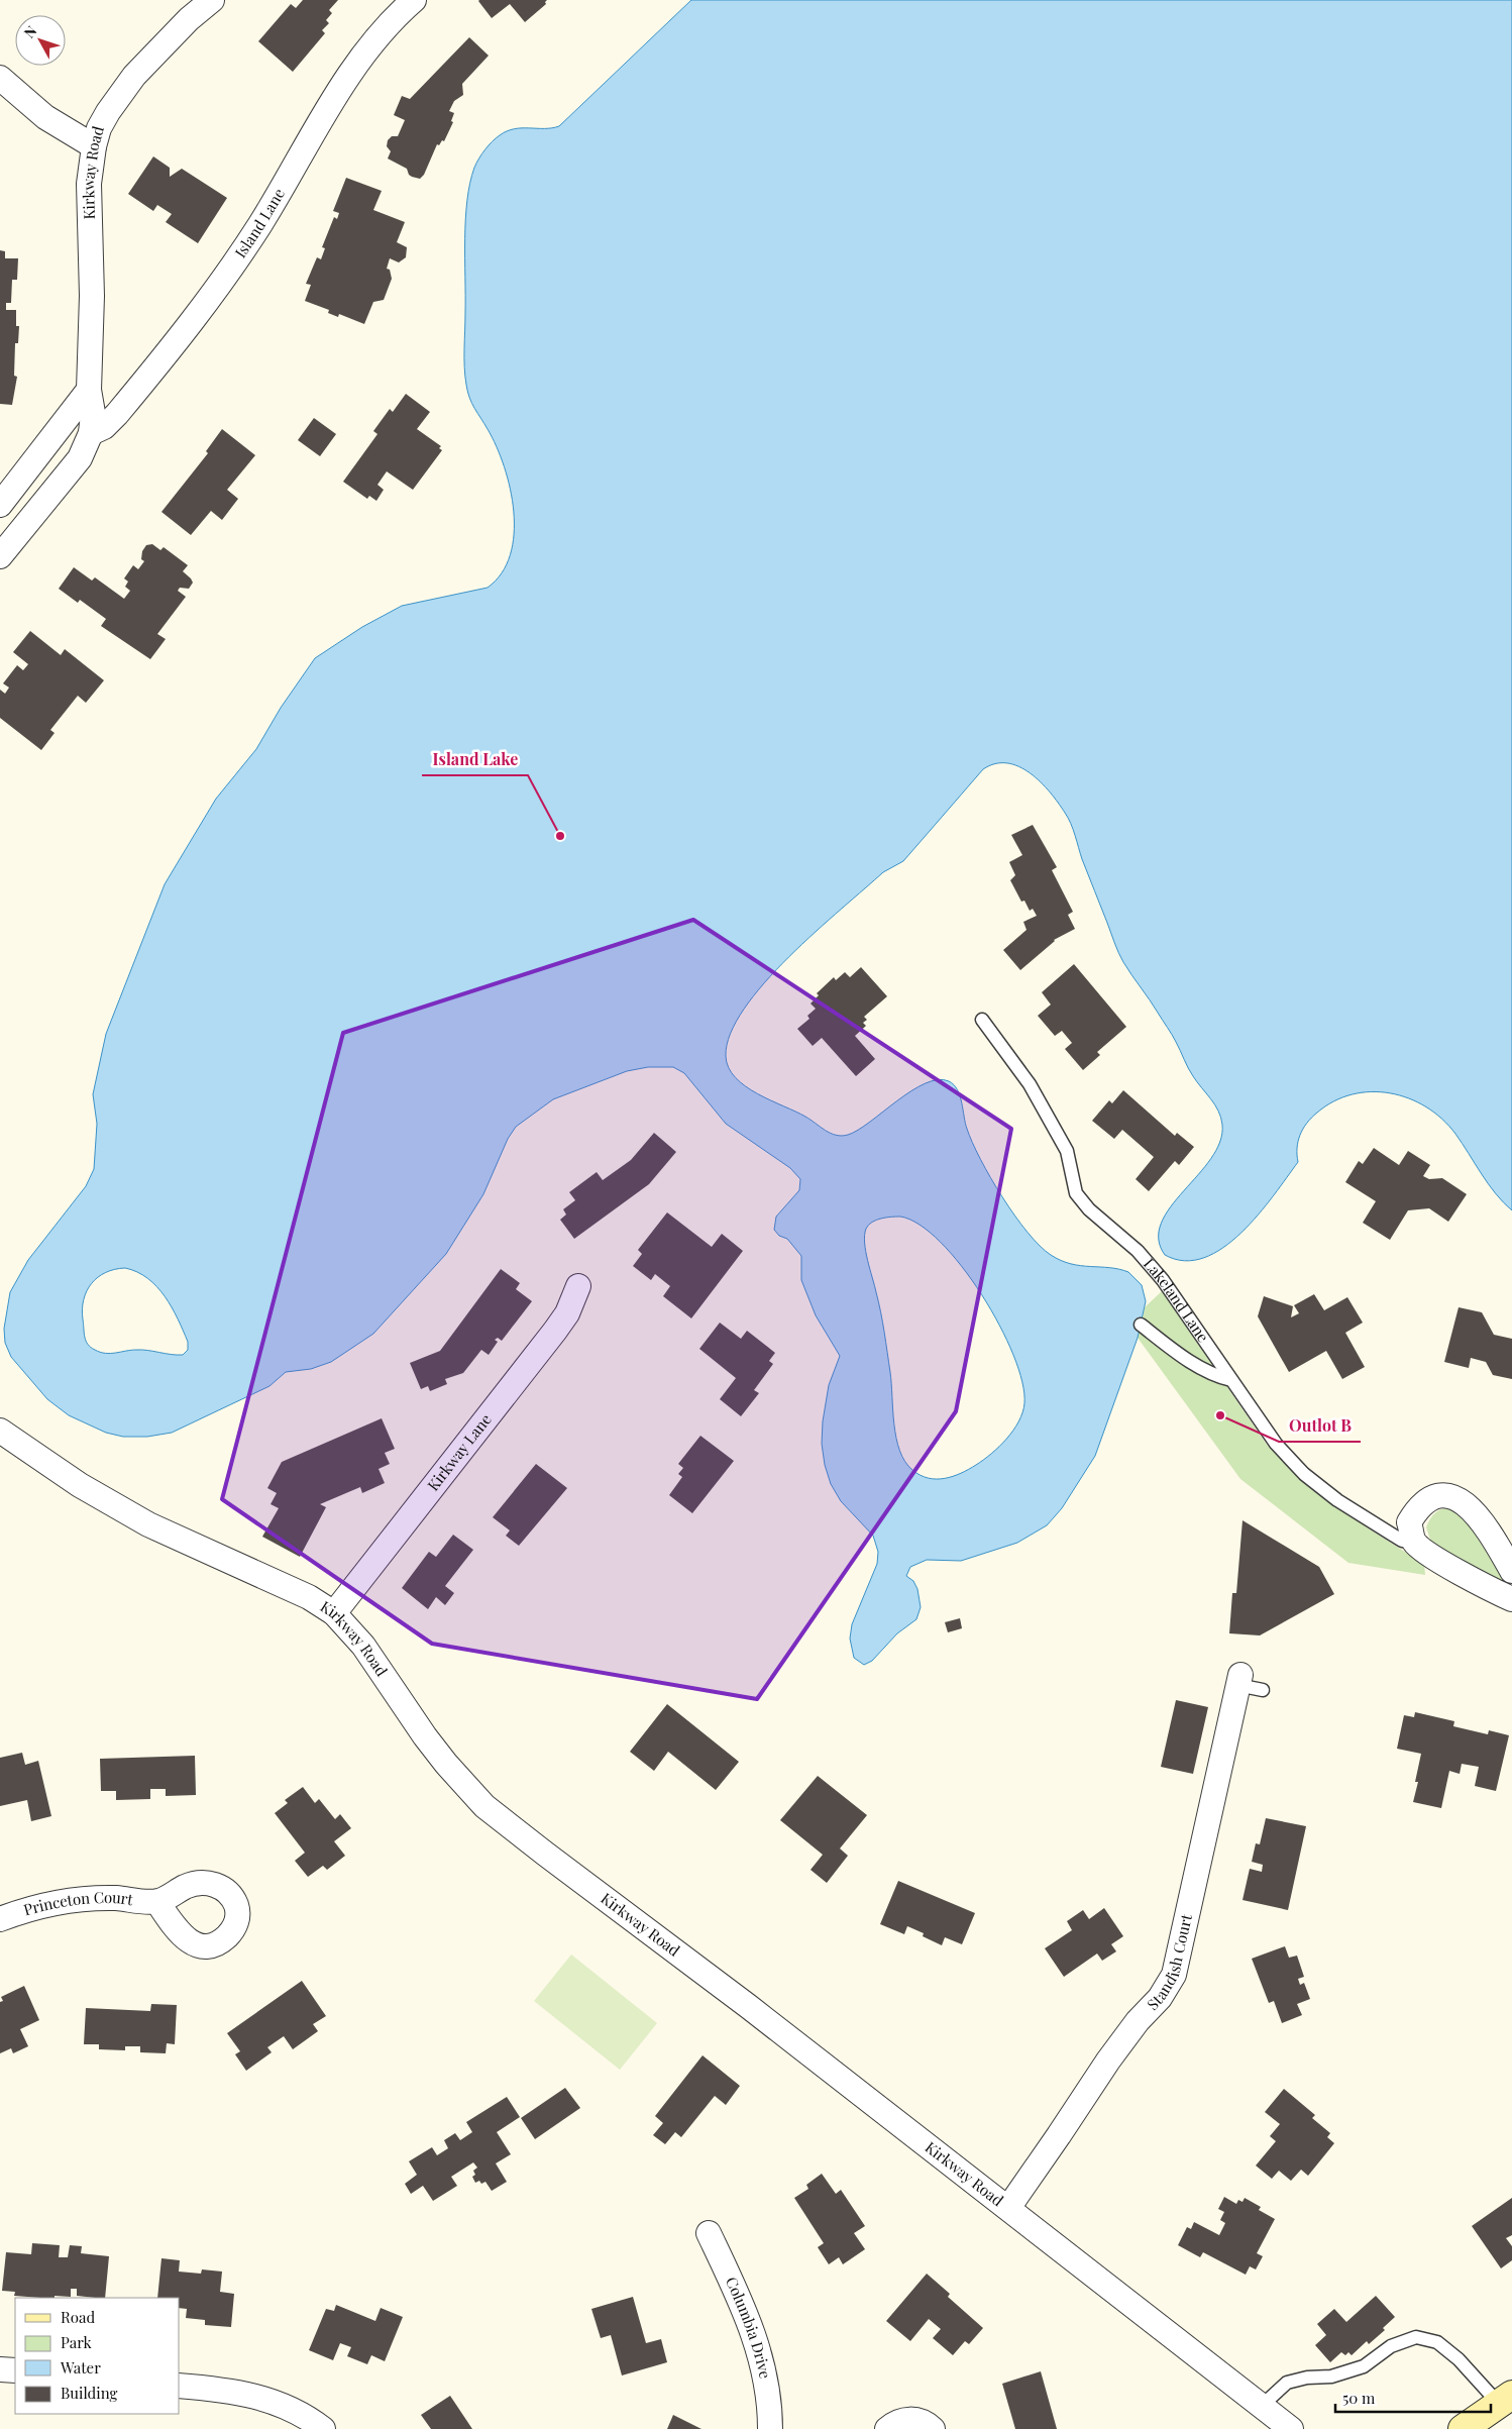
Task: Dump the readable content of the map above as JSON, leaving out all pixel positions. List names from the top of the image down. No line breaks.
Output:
{"streets":{"street":["Kirkway Road","Island Lane","Lakeland Lane","Kirkway Lane","Princeton Court","Standish Court","Columbia Drive"]},"crossings":[["Kirkway Road","Island Lane"],["Kirkway Road","Kirkway Lane"],["Kirkway Road","Standish Court"]],"places":["Island Lake","Outlot B"],"legend":["Road","Park","Water","Building"],"scale_bar":"50 m","north":"top left"}
